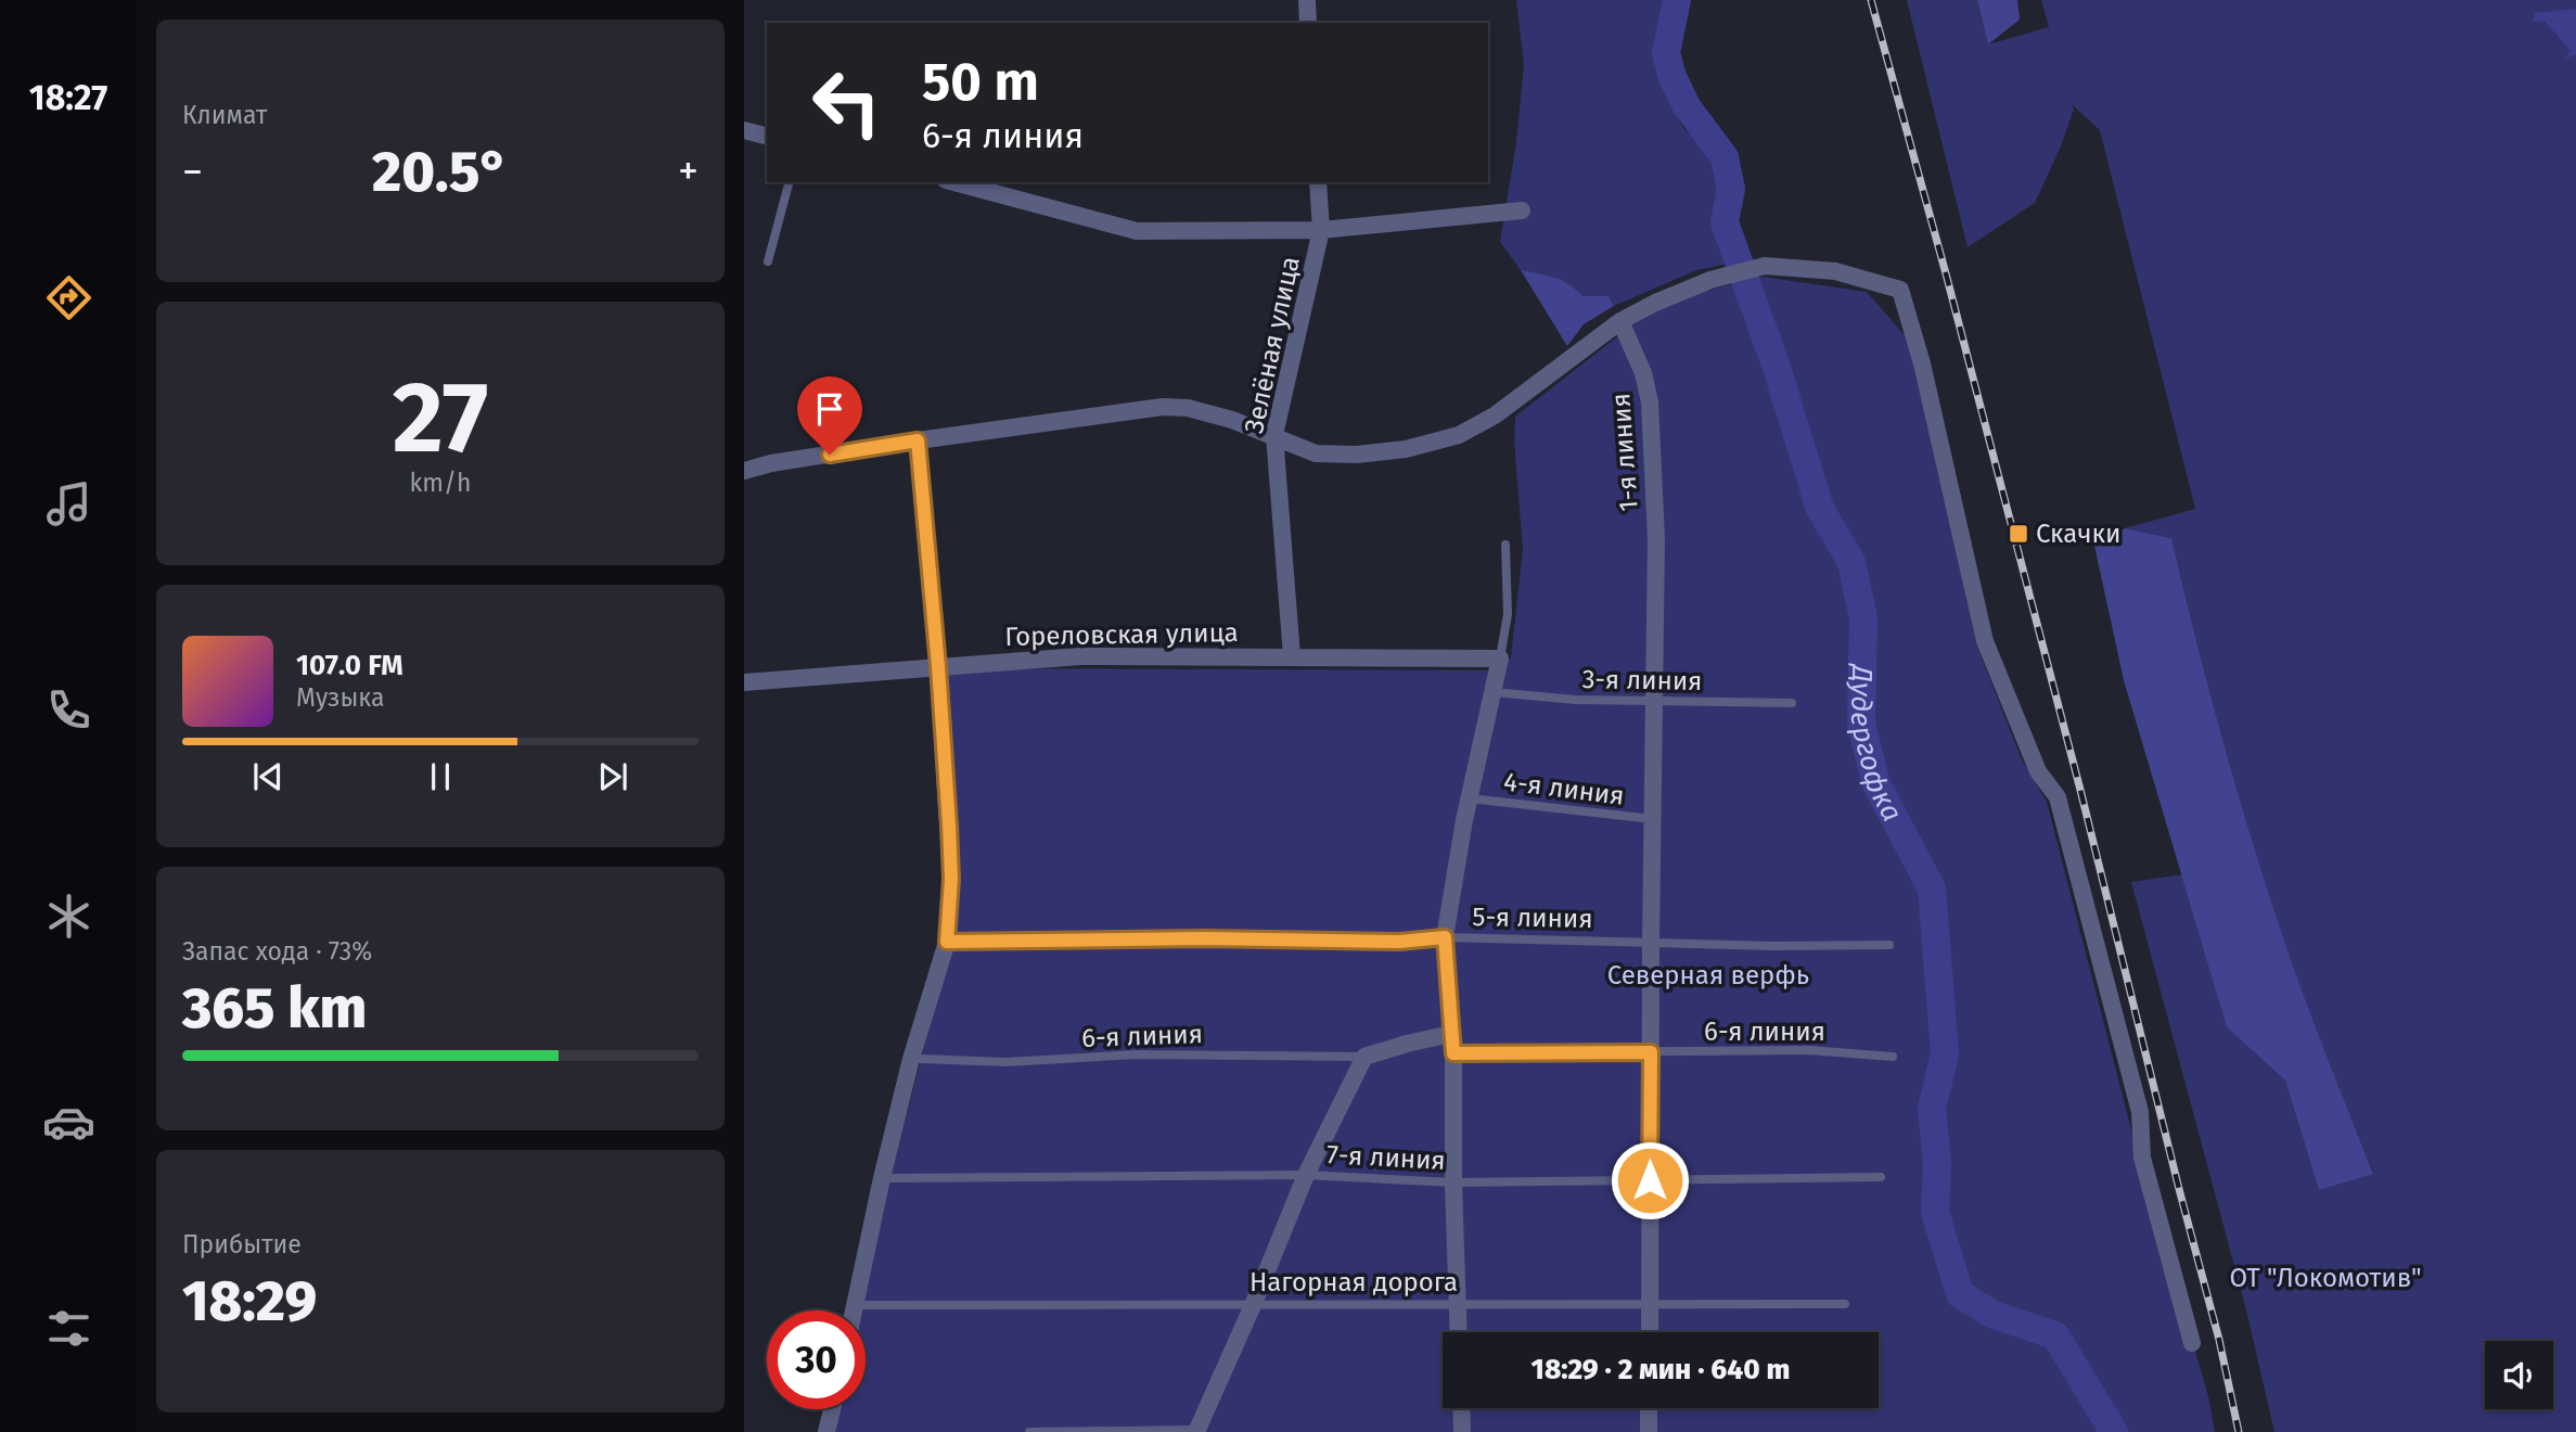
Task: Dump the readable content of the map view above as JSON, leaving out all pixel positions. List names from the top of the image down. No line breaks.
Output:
{"streets":{"street":["Зелёная улица","1-я линия","Гореловская улица"],"lane":["3-я линия","4-я линия","5-я линия","6-я линия","7-я линия","Нагорная дорога"]},"crossings":[["Зелёная улица","Гореловская улица"],["1-я линия","3-я линия"],["1-я линия","4-я линия"],["1-я линия","5-я линия"],["1-я линия","6-я линия"],["1-я линия","7-я линия"],["1-я линия","Нагорная дорога"]],"water":["Дудергофка"],"parks":["Северная верфь","ОТ \"Локомотив\""],"places":{"transit":["Скачки"]},"page":{"tabs":"18:27","tile":["Климат",["27","km/h"],["Запас хода · 73%","365 km"],["Прибытие","18:29"]],"turn":["50 m","6-я линия"],"heat":["−","20.5°","+"],"song":["107.0 FM","Музыка"],"limit":"30","trip":"18:29 · 2 мин · 640 m"}}
